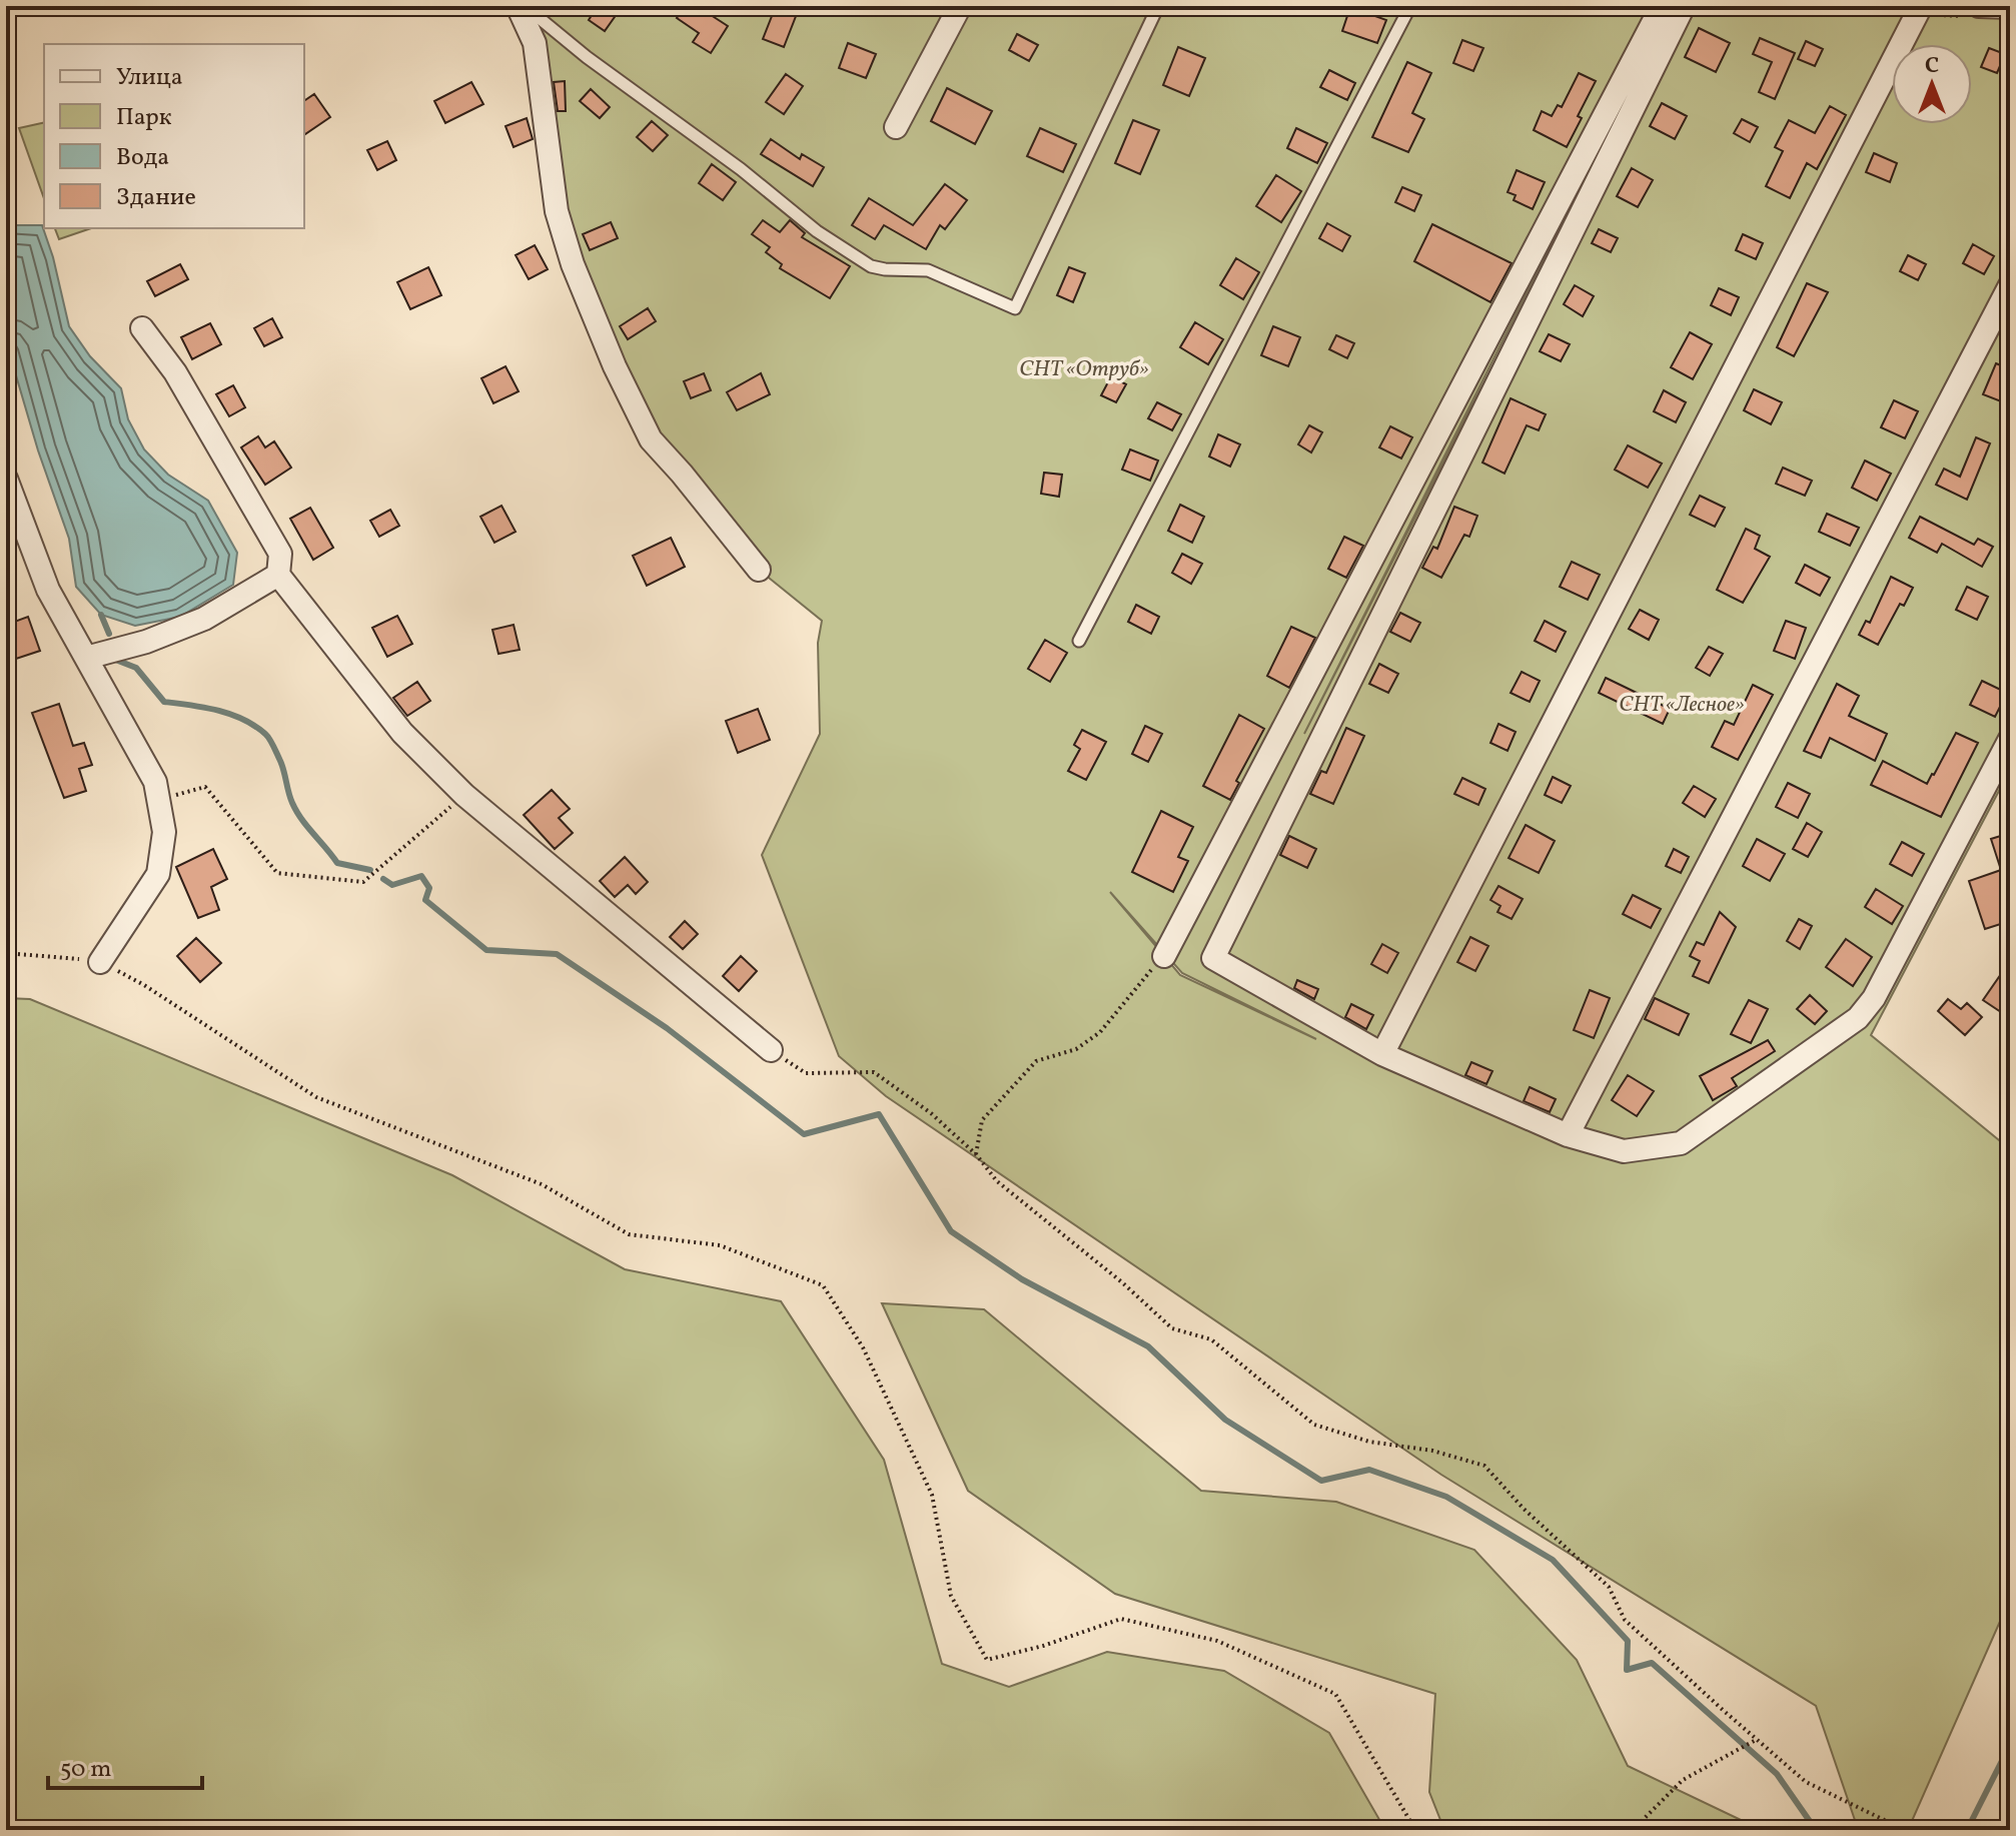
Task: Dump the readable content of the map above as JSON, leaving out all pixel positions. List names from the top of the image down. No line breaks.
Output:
{"parks":["СНТ «Отруб»","СНТ «Лесное»"],"legend":["Улица","Парк","Вода","Здание"],"scale_bar":"50 m","north":"top"}
